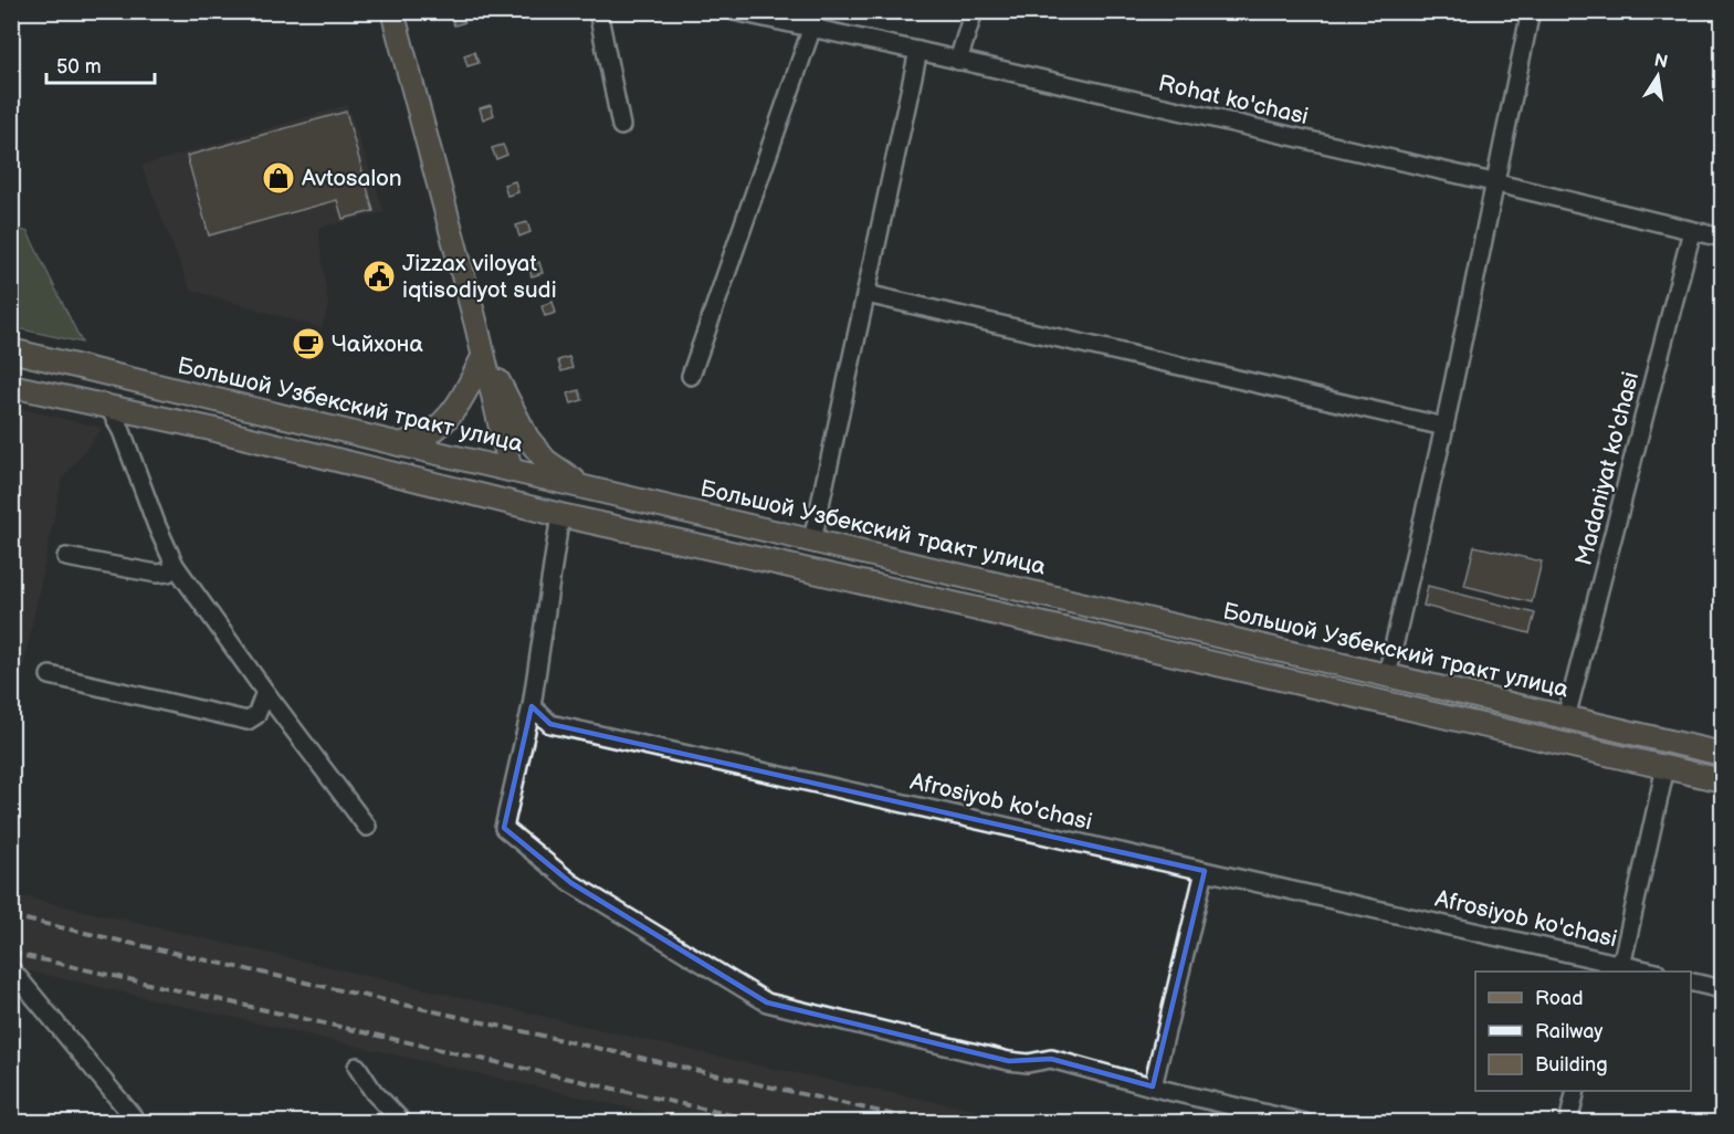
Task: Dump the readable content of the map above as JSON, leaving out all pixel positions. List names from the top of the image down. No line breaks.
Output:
{"streets":{"main road":["Большой Узбекский тракт улица"],"street":["Rohat ko'chasi","Madaniyat ko'chasi","Afrosiyob ko'chasi"]},"crossings":[["Rohat ko'chasi","Madaniyat ko'chasi"],["Большой Узбекский тракт улица","Madaniyat ko'chasi"]],"places":{"shop":["Avtosalon"],"public building":["Jizzax viloyat iqtisodiyot sudi"],"cafe":["Чайхона"]},"legend":["Road","Railway","Building"],"scale_bar":"50 m","north":"top"}
